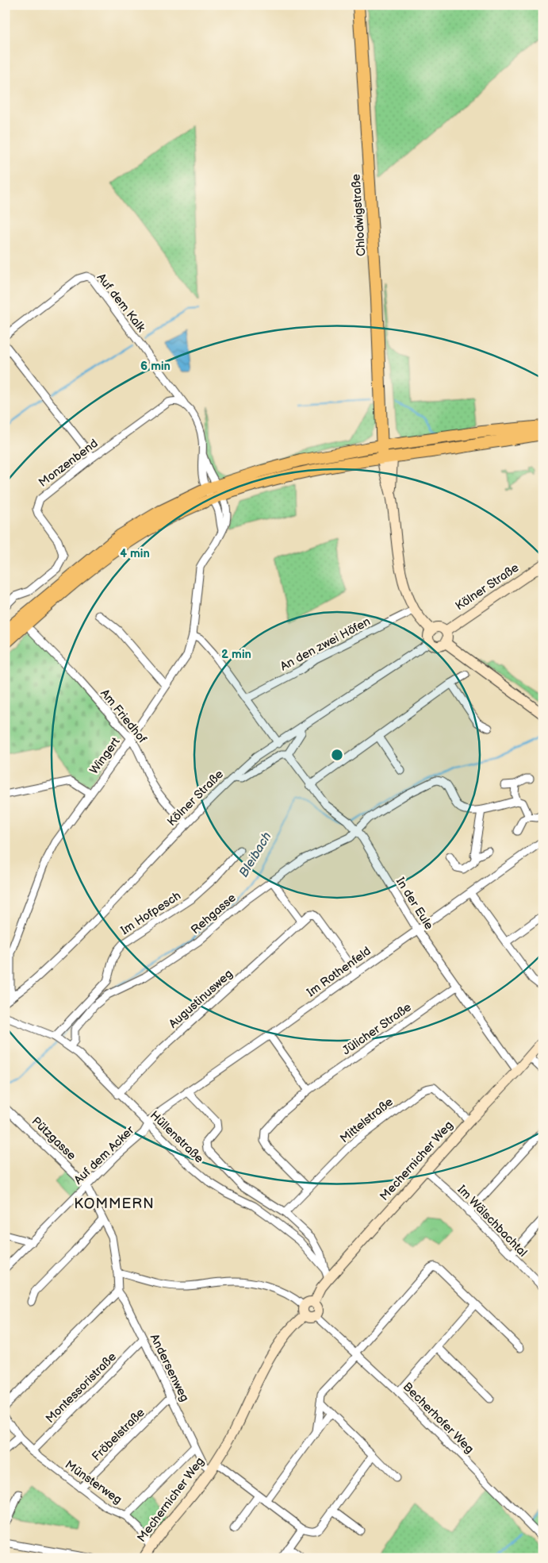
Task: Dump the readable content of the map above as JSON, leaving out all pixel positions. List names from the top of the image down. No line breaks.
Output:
{"streets":{"main road":["Chlodwigstraße"],"street":["Auf dem Kalk","Monzenbend","Kölner Straße","An den zwei Höfen","Am Friedhof","Wingert","In der Eule","Im Hofpesch","Rehgasse","Im Rothenfeld","Augustinusweg","Jülicher Straße","Mittelstraße","Hüllenstraße","Pützgasse","Auf dem Acker","Mechernicher Weg","Im Wälschbachtal","Andersenweg","Montessoristraße","Becherhofer Weg","Fröbelstraße","Münsterweg"]},"crossings":[["Auf dem Kalk","Monzenbend"],["Kölner Straße","Am Friedhof"],["Kölner Straße","Wingert"],["Am Friedhof","Wingert"],["In der Eule","Rehgasse"],["In der Eule","Im Rothenfeld"],["In der Eule","Jülicher Straße"],["In der Eule","Mechernicher Weg"],["Im Hofpesch","Hüllenstraße"],["Rehgasse","Hüllenstraße"],["Im Rothenfeld","Hüllenstraße"],["Im Rothenfeld","Auf dem Acker"],["Augustinusweg","Hüllenstraße"],["Jülicher Straße","Mittelstraße"],["Mittelstraße","Mechernicher Weg"],["Hüllenstraße","Auf dem Acker"],["Hüllenstraße","Mechernicher Weg"],["Pützgasse","Auf dem Acker"],["Mechernicher Weg","Im Wälschbachtal"],["Mechernicher Weg","Andersenweg"],["Mechernicher Weg","Becherhofer Weg"],["Mechernicher Weg","Münsterweg"],["Andersenweg","Montessoristraße"],["Andersenweg","Fröbelstraße"],["Montessoristraße","Münsterweg"],["Fröbelstraße","Münsterweg"]],"districts":["KOMMERN"],"water":["Bleibach"],"rings":["6 min","4 min","2 min"]}
